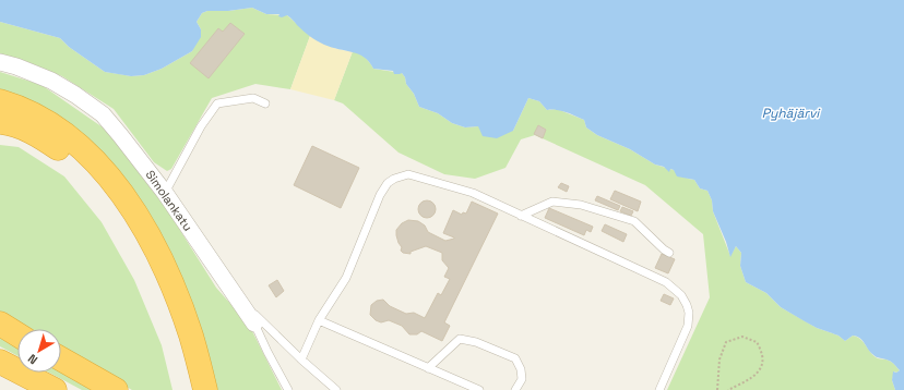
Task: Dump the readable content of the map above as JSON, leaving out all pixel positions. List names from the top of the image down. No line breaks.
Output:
{"streets":{"street":["Simolankatu"]},"water":["Pyhäjärvi"],"north":"bottom left"}
